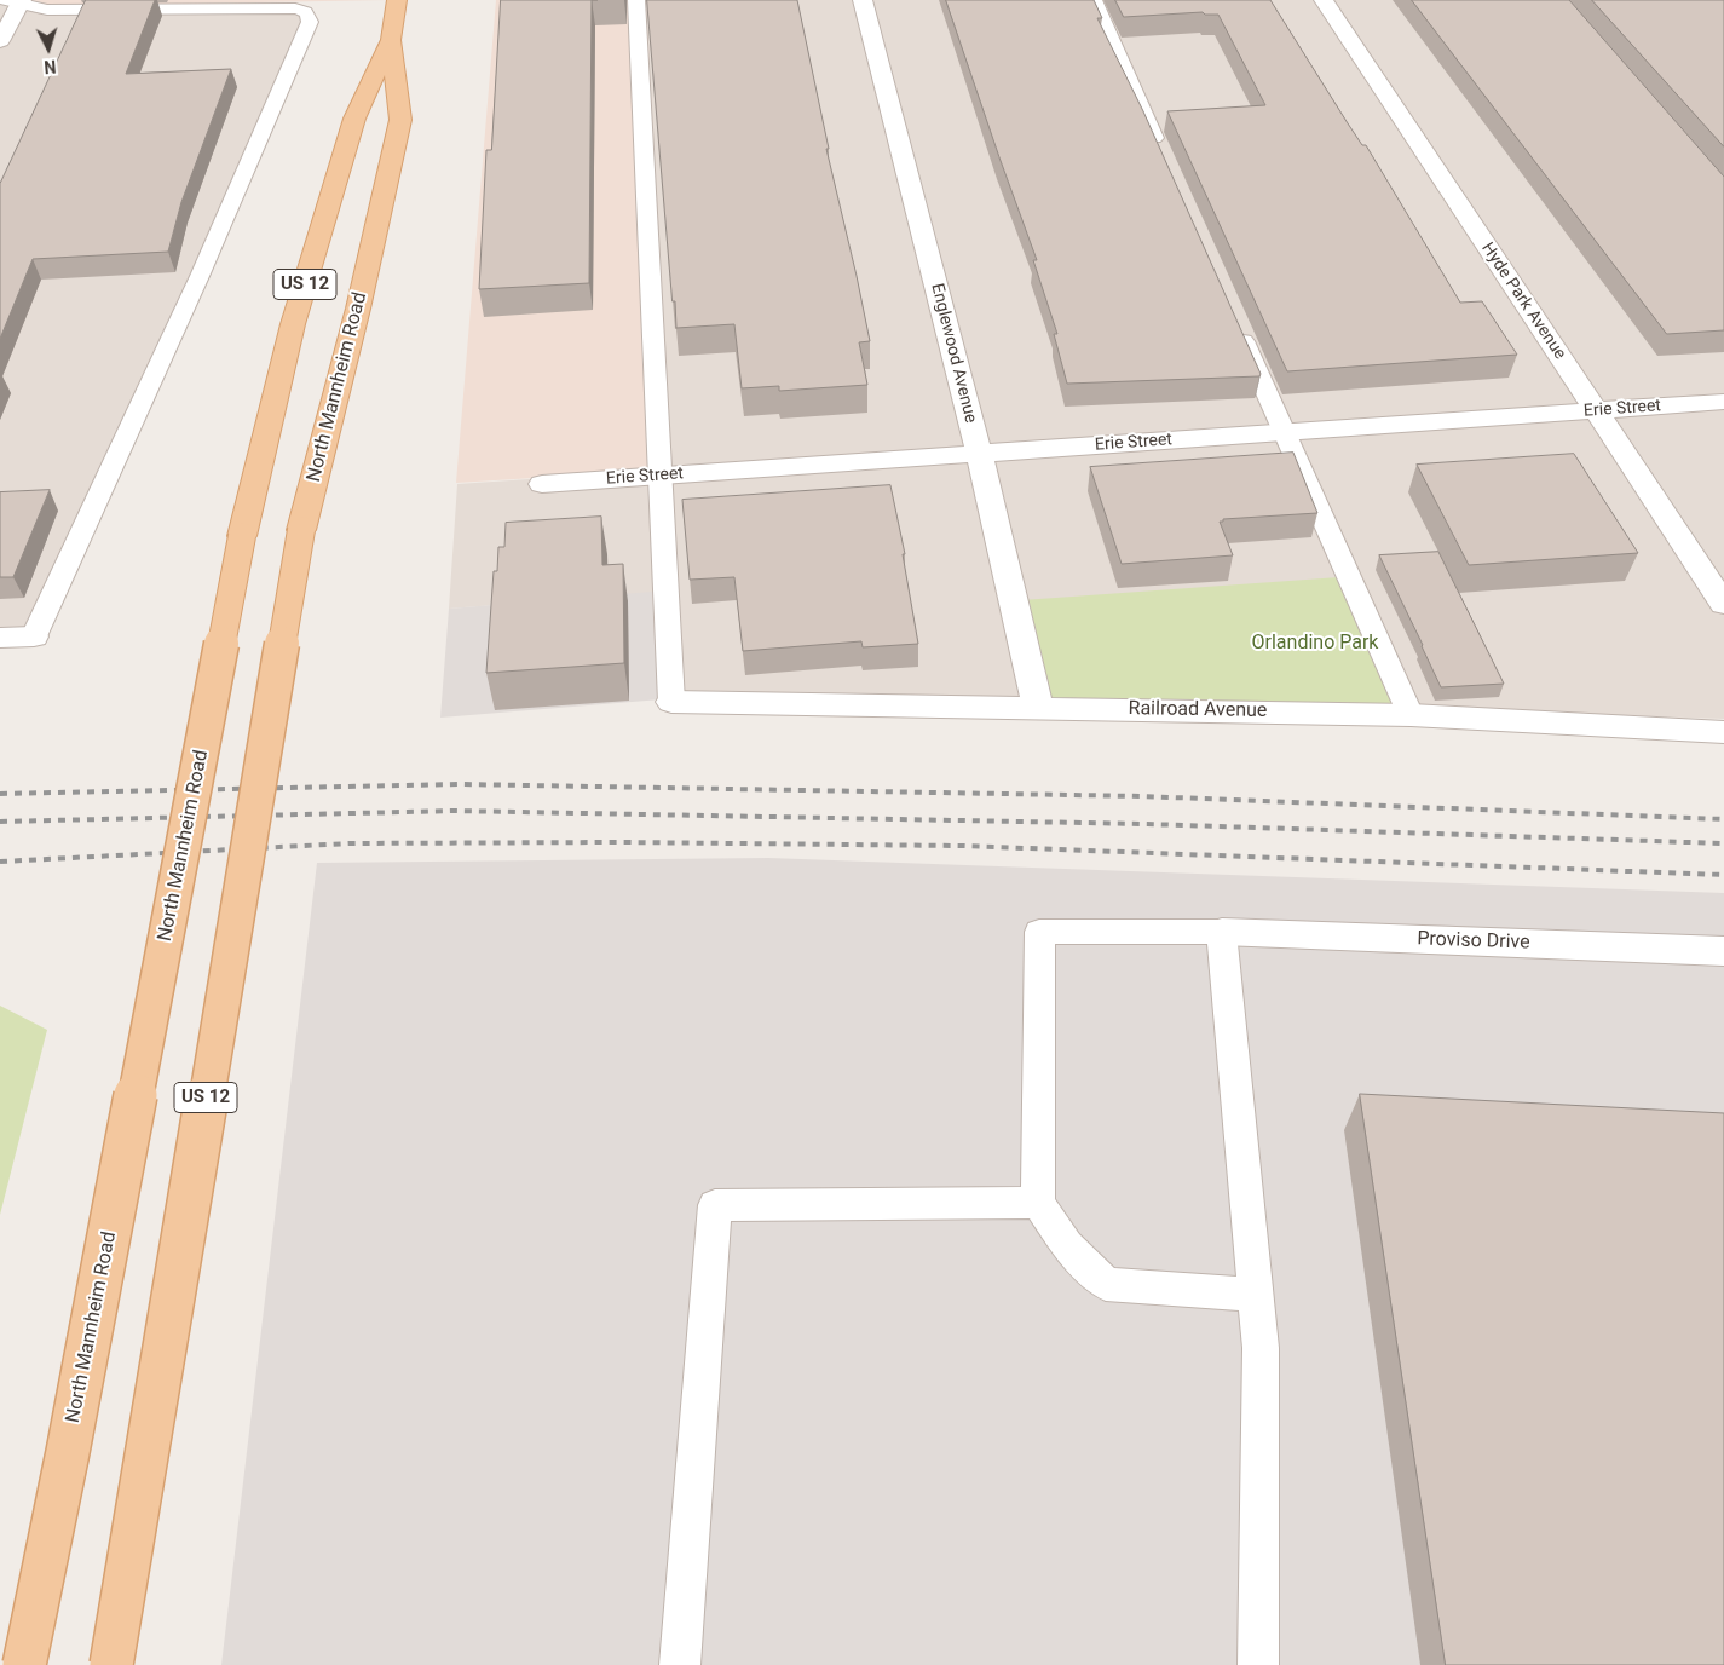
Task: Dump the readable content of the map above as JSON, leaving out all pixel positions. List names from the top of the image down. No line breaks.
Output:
{"streets":{"main road":["US 12","North Mannheim Road"],"street":["Hyde Park Avenue","Englewood Avenue","Erie Street","Railroad Avenue","Proviso Drive"]},"crossings":[["Hyde Park Avenue","Erie Street"],["Englewood Avenue","Erie Street"],["Englewood Avenue","Railroad Avenue"]],"parks":["Orlandino Park"],"north":"bottom"}
